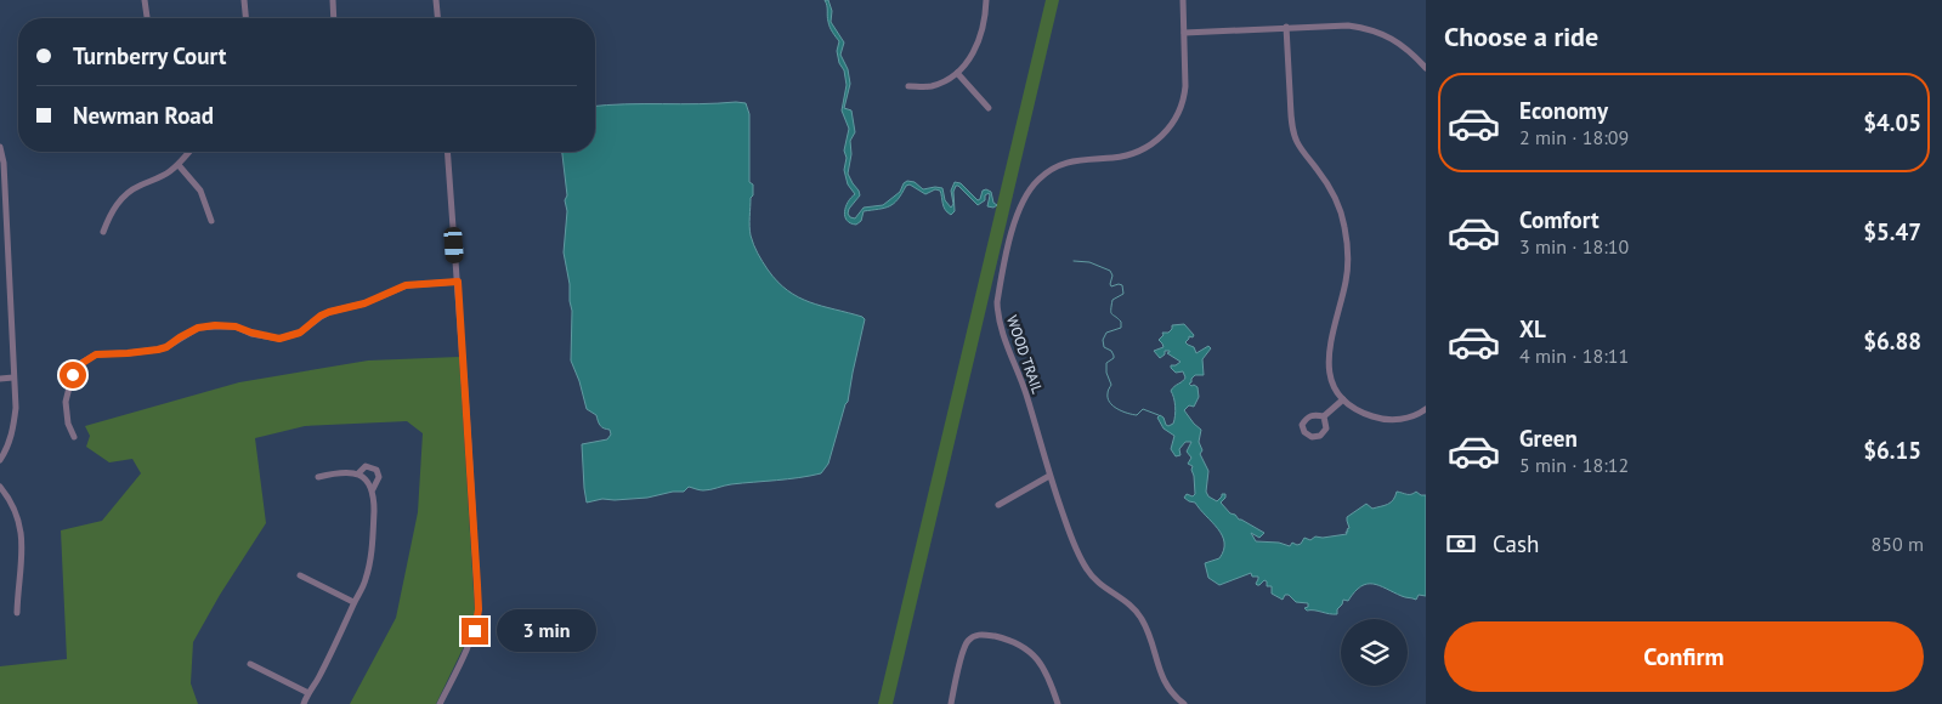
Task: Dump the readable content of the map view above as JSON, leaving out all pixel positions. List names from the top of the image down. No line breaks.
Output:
{"streets":{"street":["WOOD TRAIL"]},"page":{"heading":"Choose a ride","banner":["Turnberry Court","Newman Road"],"list":[{"name":"Economy","note":"2 min · 18:09","value":"$4.05"},{"name":"Comfort","note":"3 min · 18:10","value":"$5.47"},{"name":"XL","note":"4 min · 18:11","value":"$6.88"},{"name":"Green","note":"5 min · 18:12","value":"$6.15"}],"pay":["Cash","850 m"],"bubble":"3 min","buttons":"Confirm"}}
